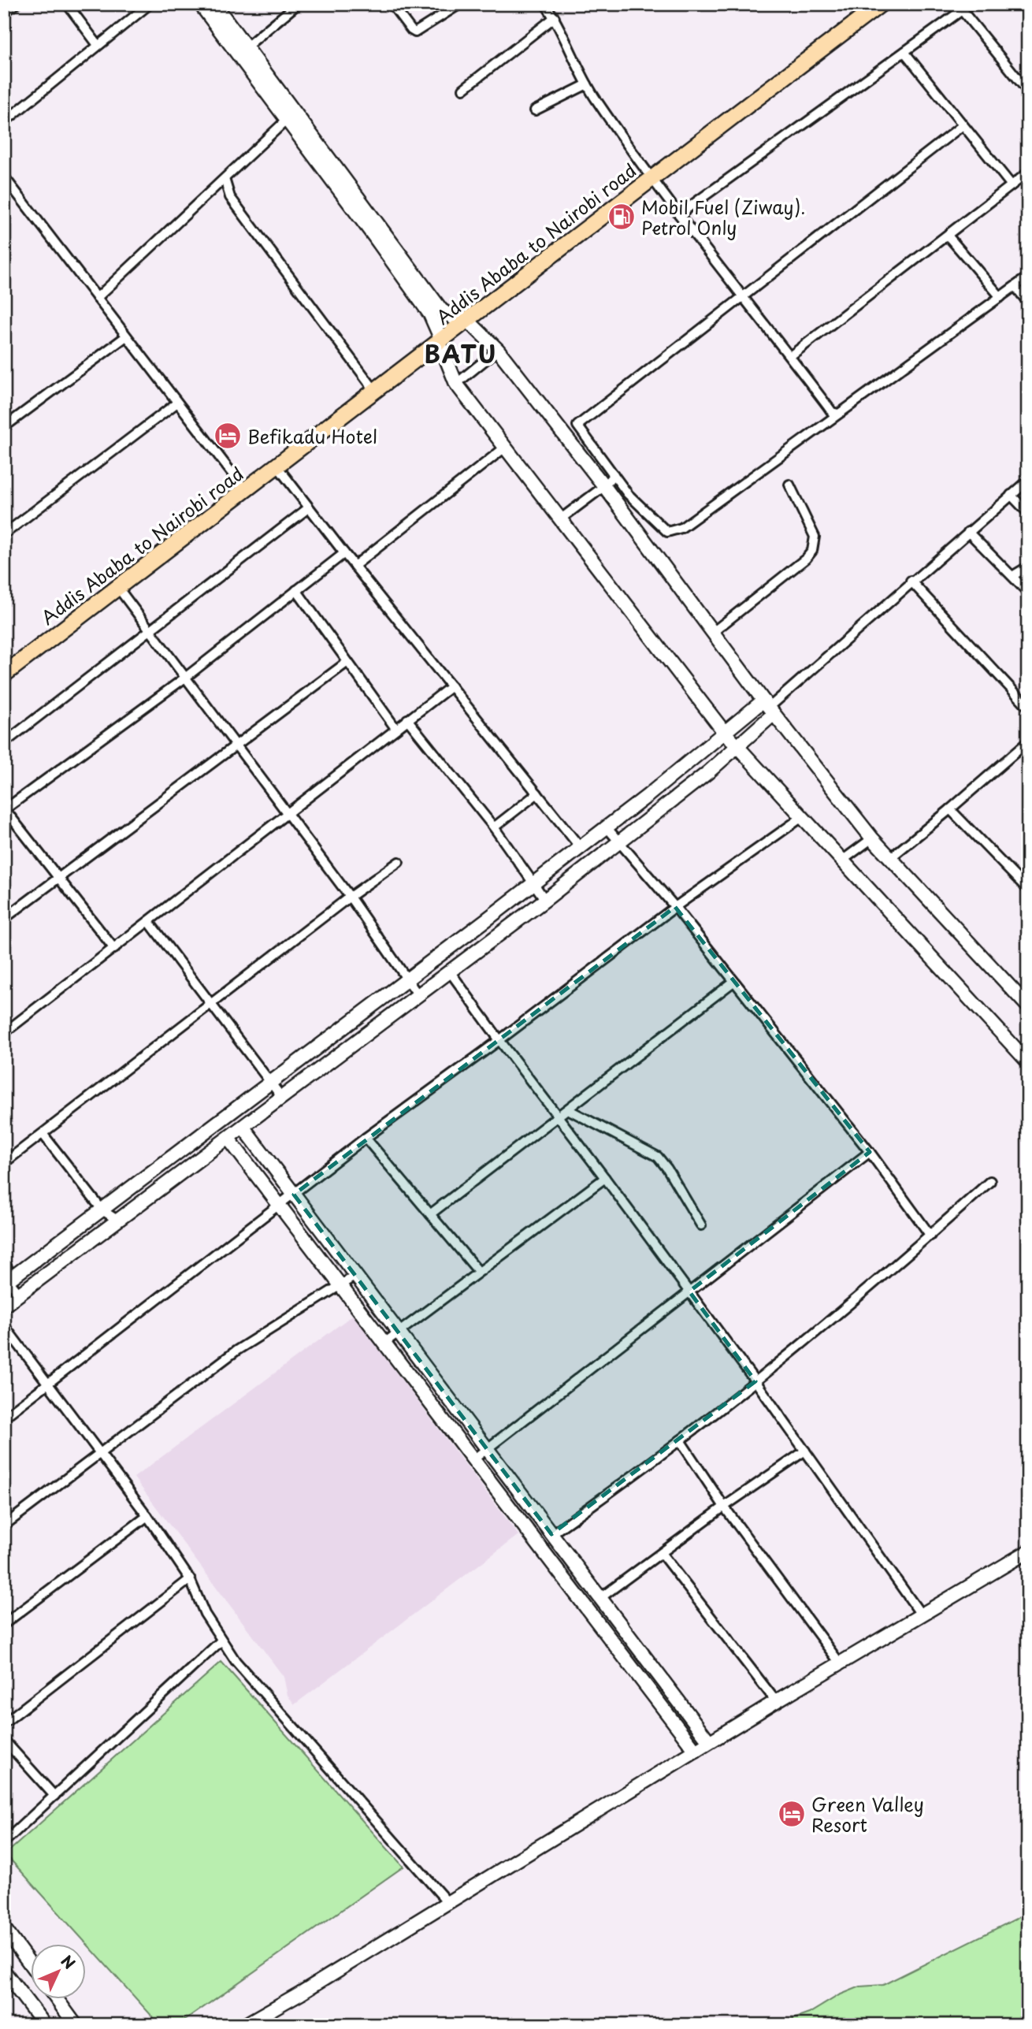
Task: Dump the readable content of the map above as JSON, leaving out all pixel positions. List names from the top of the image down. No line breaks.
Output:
{"streets":{"highway":["Addis Ababa to Nairobi road"]},"districts":["BATU"],"places":{"fuel station":["Mobil Fuel (Ziway). Petrol Only"],"hotel":["Befikadu Hotel","Green Valley Resort"]},"north":"top right"}
